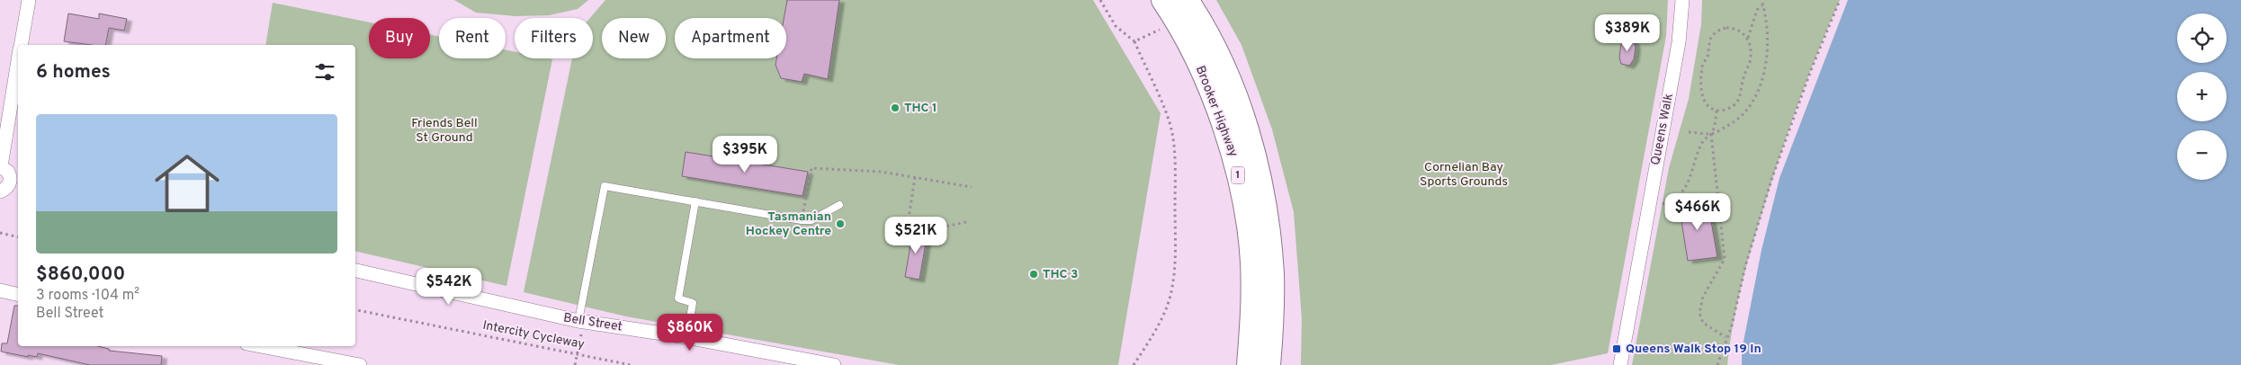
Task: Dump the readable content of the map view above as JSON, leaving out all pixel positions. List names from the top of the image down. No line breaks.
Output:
{"streets":{"highway":["Brooker Highway","1"],"street":["Queens Walk","Bell Street"],"path":["Intercity Cycleway"]},"parks":["Friends Bell St Ground","Cornelian Bay Sports Grounds"],"places":{"other":["THC 1","Tasmanian Hockey Centre","THC 3"],"transit":["Queens Walk Stop 19 In"]},"page":{"map_buttons":["+","−"],"price":["$389K","$395K","$466K","$521K","$542K","$860K"],"chip":["Buy","Rent","Filters","New","Apartment"],"heading":"6 homes","list":[{"name":"$860,000","note":"3 rooms · 104 m² · Bell Street"}]}}
